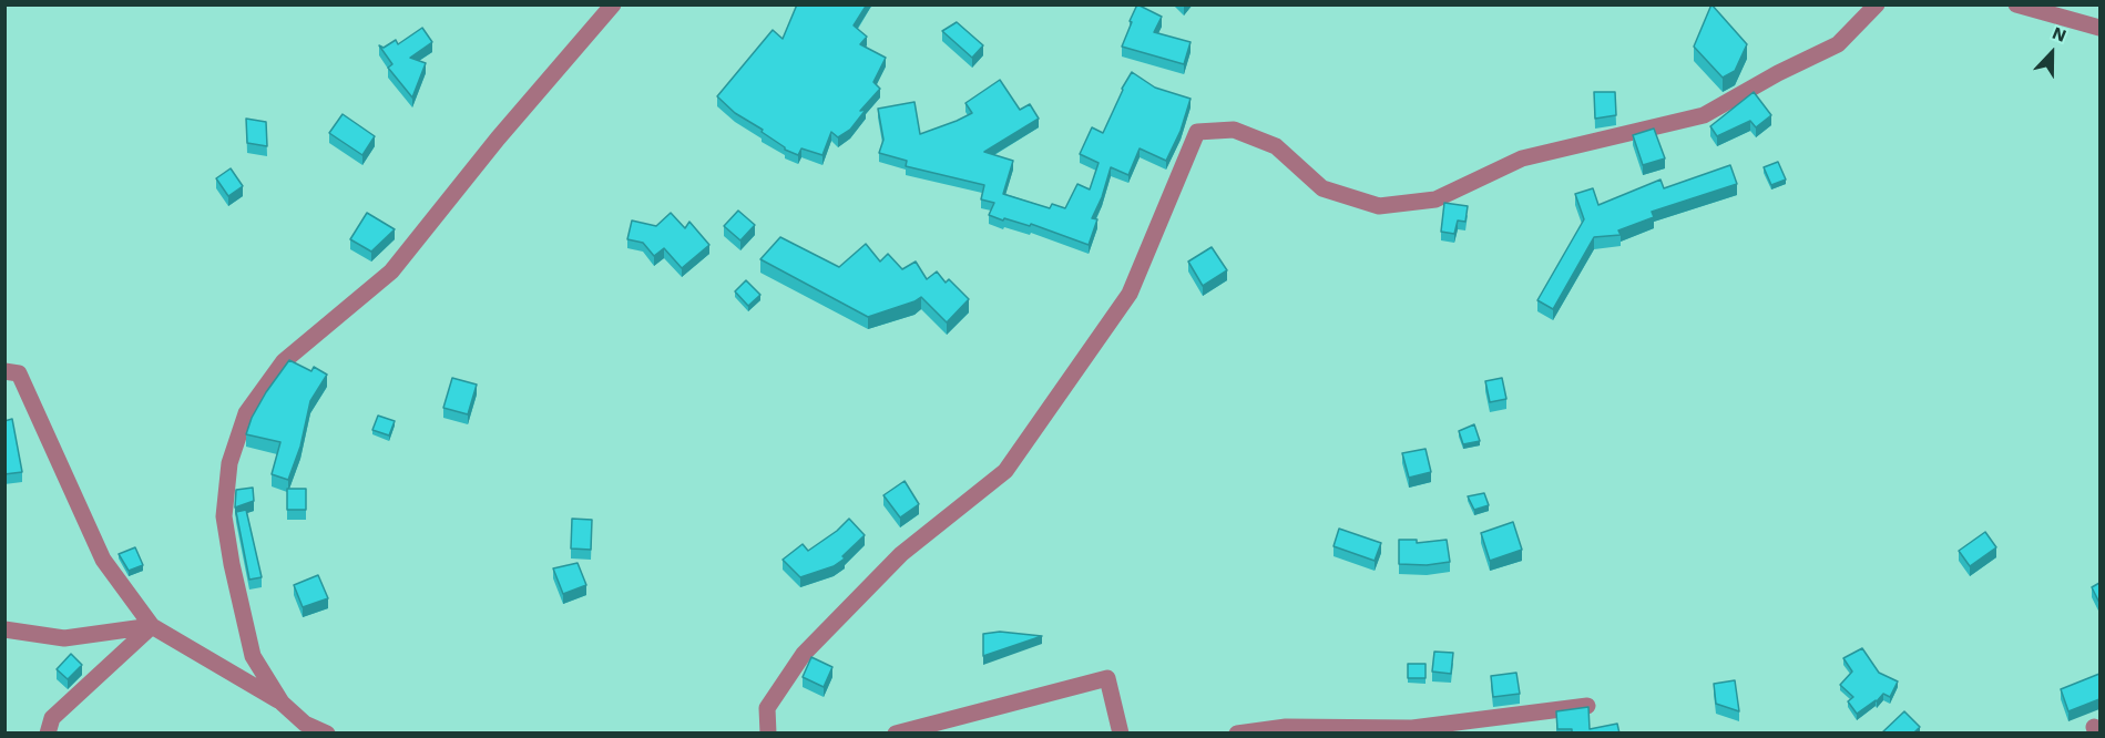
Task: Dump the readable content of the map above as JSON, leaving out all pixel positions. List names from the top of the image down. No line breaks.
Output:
{"north":"top"}
